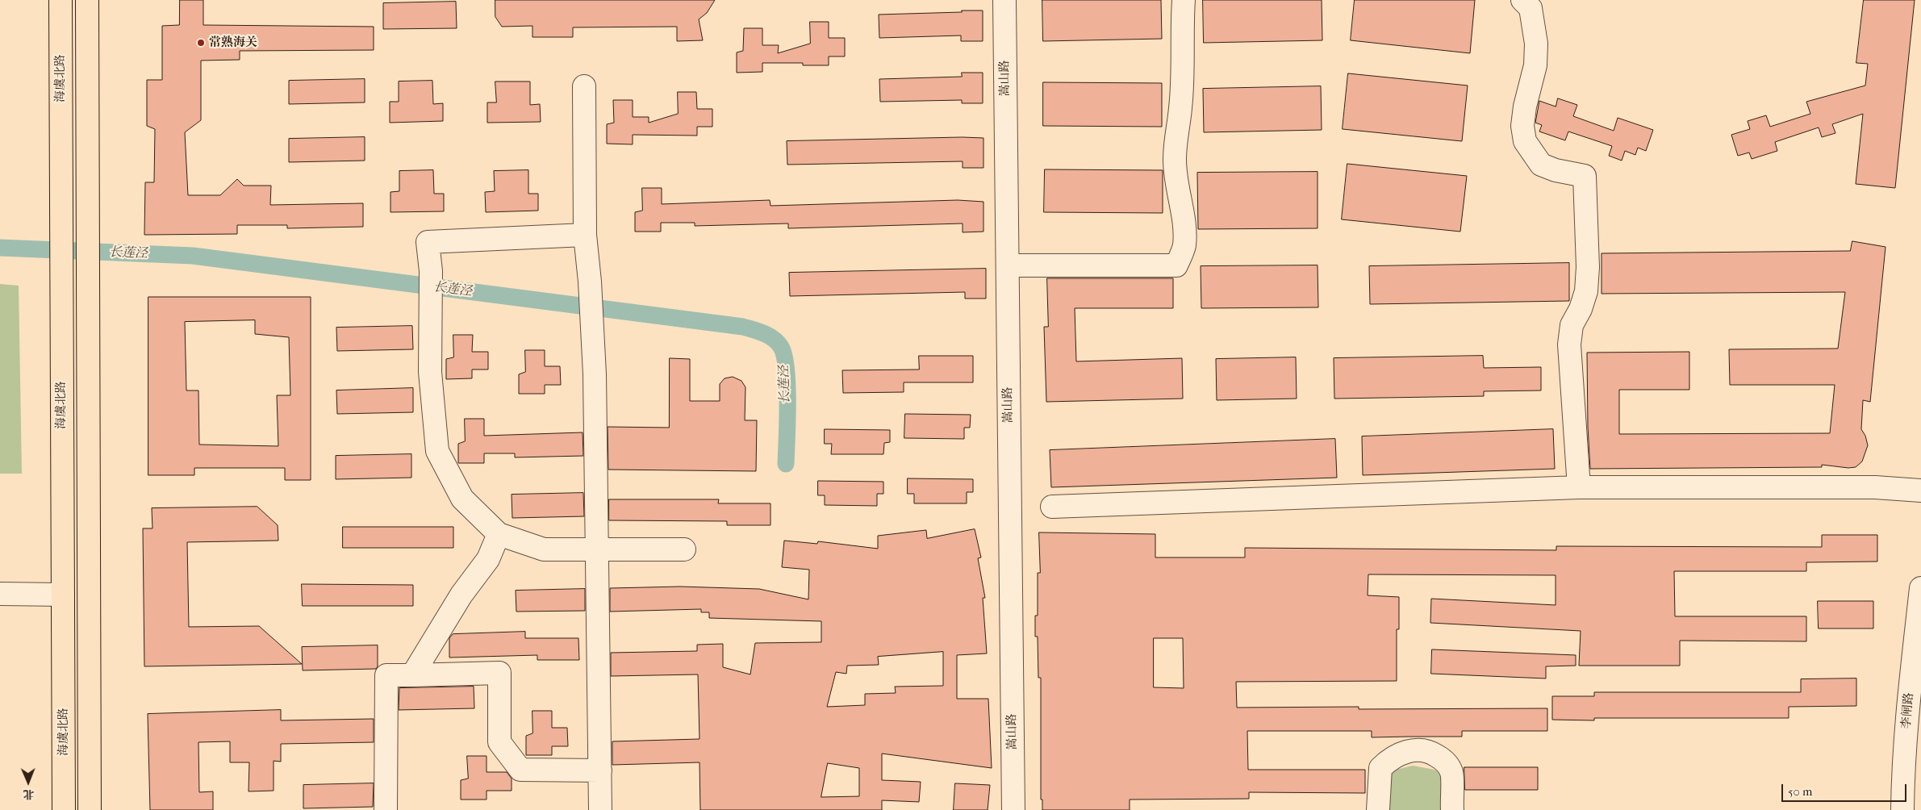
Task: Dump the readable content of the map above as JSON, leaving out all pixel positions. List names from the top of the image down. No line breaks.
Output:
{"streets":{"main road":["海虞北路"],"street":["嵩山路","李闸路"]},"water":["长莲泾"],"places":["常熟海关"],"scale_bar":"50 m","north":"bottom"}
